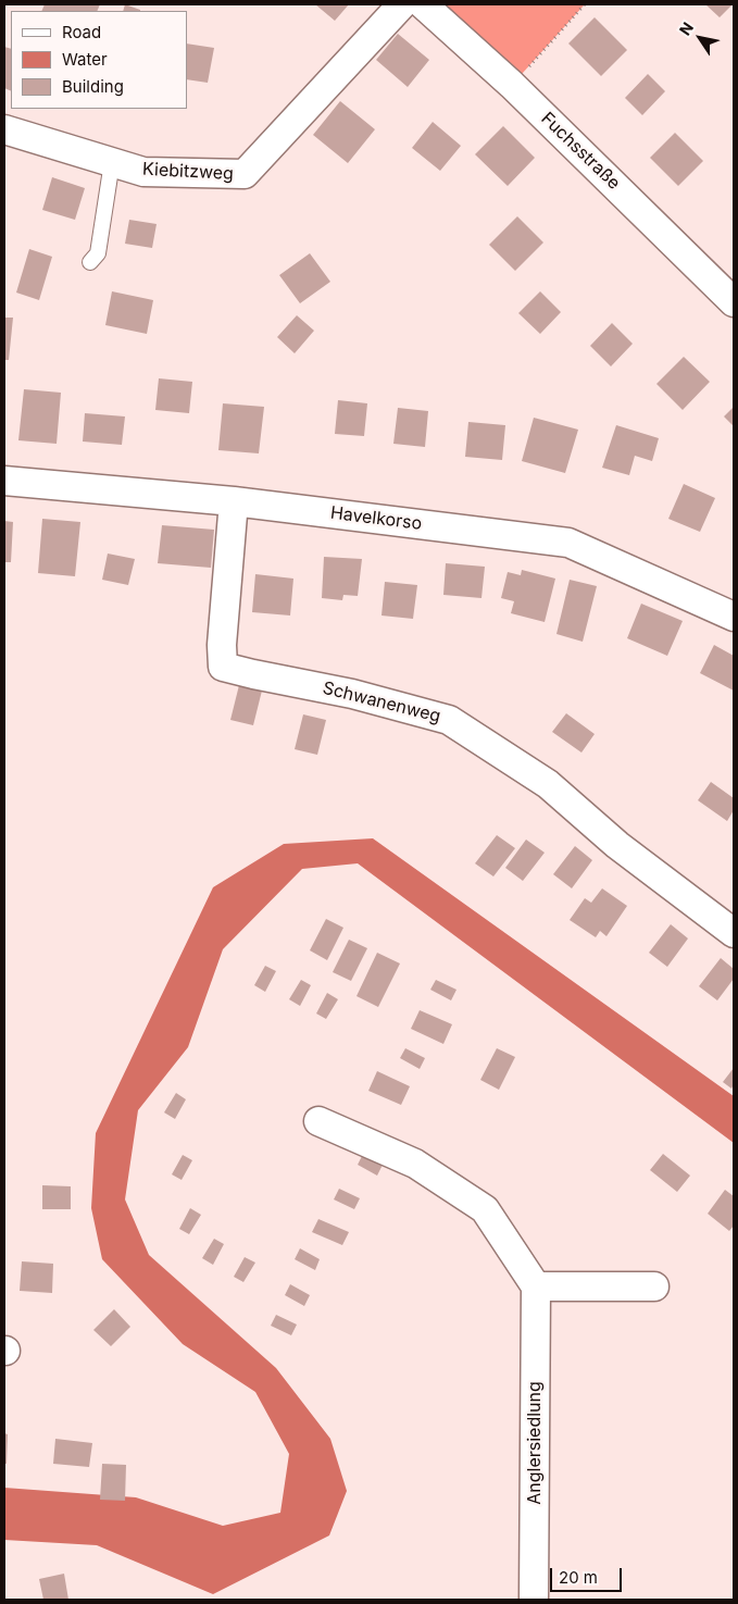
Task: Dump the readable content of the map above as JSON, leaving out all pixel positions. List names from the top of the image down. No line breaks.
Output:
{"streets":{"street":["Fuchsstraße","Kiebitzweg","Havelkorso","Schwanenweg","Anglersiedlung"]},"crossings":[["Havelkorso","Schwanenweg"]],"legend":["Road","Water","Building"],"scale_bar":"20 m","north":"top left"}
